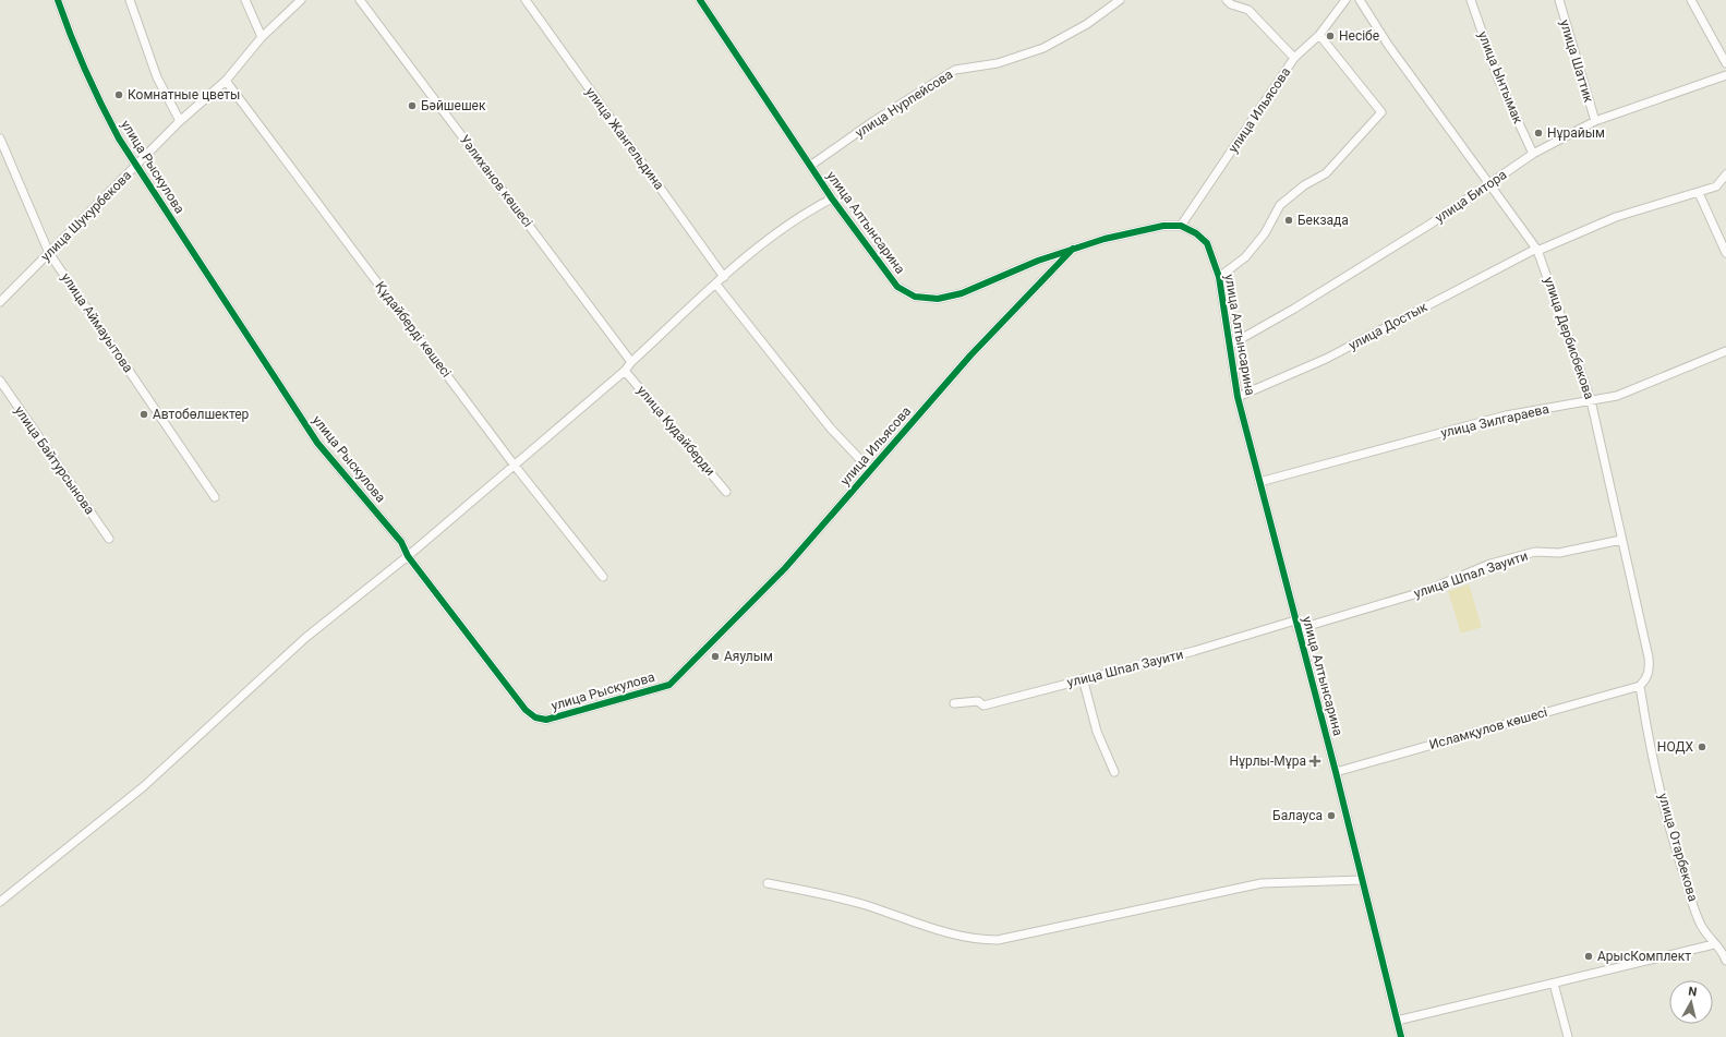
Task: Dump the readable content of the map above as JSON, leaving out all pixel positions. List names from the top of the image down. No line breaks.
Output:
{"streets":{"street":["улица Шаттик","улица Ынтымак","улица Нурпейсова","улица Ильясова","улица Жангельдина","улица Рыскулова","Уәлиханов көшесі","улица Битора","улица Шукурбекова","улица Алтынсарина","улица Аймауытова","улица Достык","Құдайберді көшесі","улица Дербисбекова","улица Зилгараева","улица Кудайберди","улица Байтурсынова","улица Шпал Зауити","Исламқулов көшесі","улица Отарбекова"]},"crossings":[["улица Шаттик","улица Битора"],["улица Ынтымак","улица Битора"],["улица Нурпейсова","улица Алтынсарина"],["улица Ильясова","улица Рыскулова"],["улица Ильясова","улица Алтынсарина"],["улица Рыскулова","улица Шукурбекова"],["улица Битора","улица Алтынсарина"],["улица Битора","улица Дербисбекова"],["улица Шукурбекова","улица Аймауытова"],["улица Шукурбекова","Құдайберді көшесі"],["улица Алтынсарина","улица Достык"],["улица Алтынсарина","улица Зилгараева"],["улица Алтынсарина","улица Шпал Зауити"],["улица Алтынсарина","Исламқулов көшесі"],["улица Достык","улица Дербисбекова"],["улица Дербисбекова","улица Зилгараева"],["улица Дербисбекова","улица Шпал Зауити"],["улица Дербисбекова","Исламқулов көшесі"],["улица Дербисбекова","улица Отарбекова"],["Исламқулов көшесі","улица Отарбекова"]],"places":{"other":["Несібе","Комнатные цветы","Бәйшешек","Нұрайым","Бекзада","Автобөлшектер","Аяулым","НОДХ","Балауса","АрысКомплект"],"health":["Нұрлы-Мұра"]},"north":"top"}
